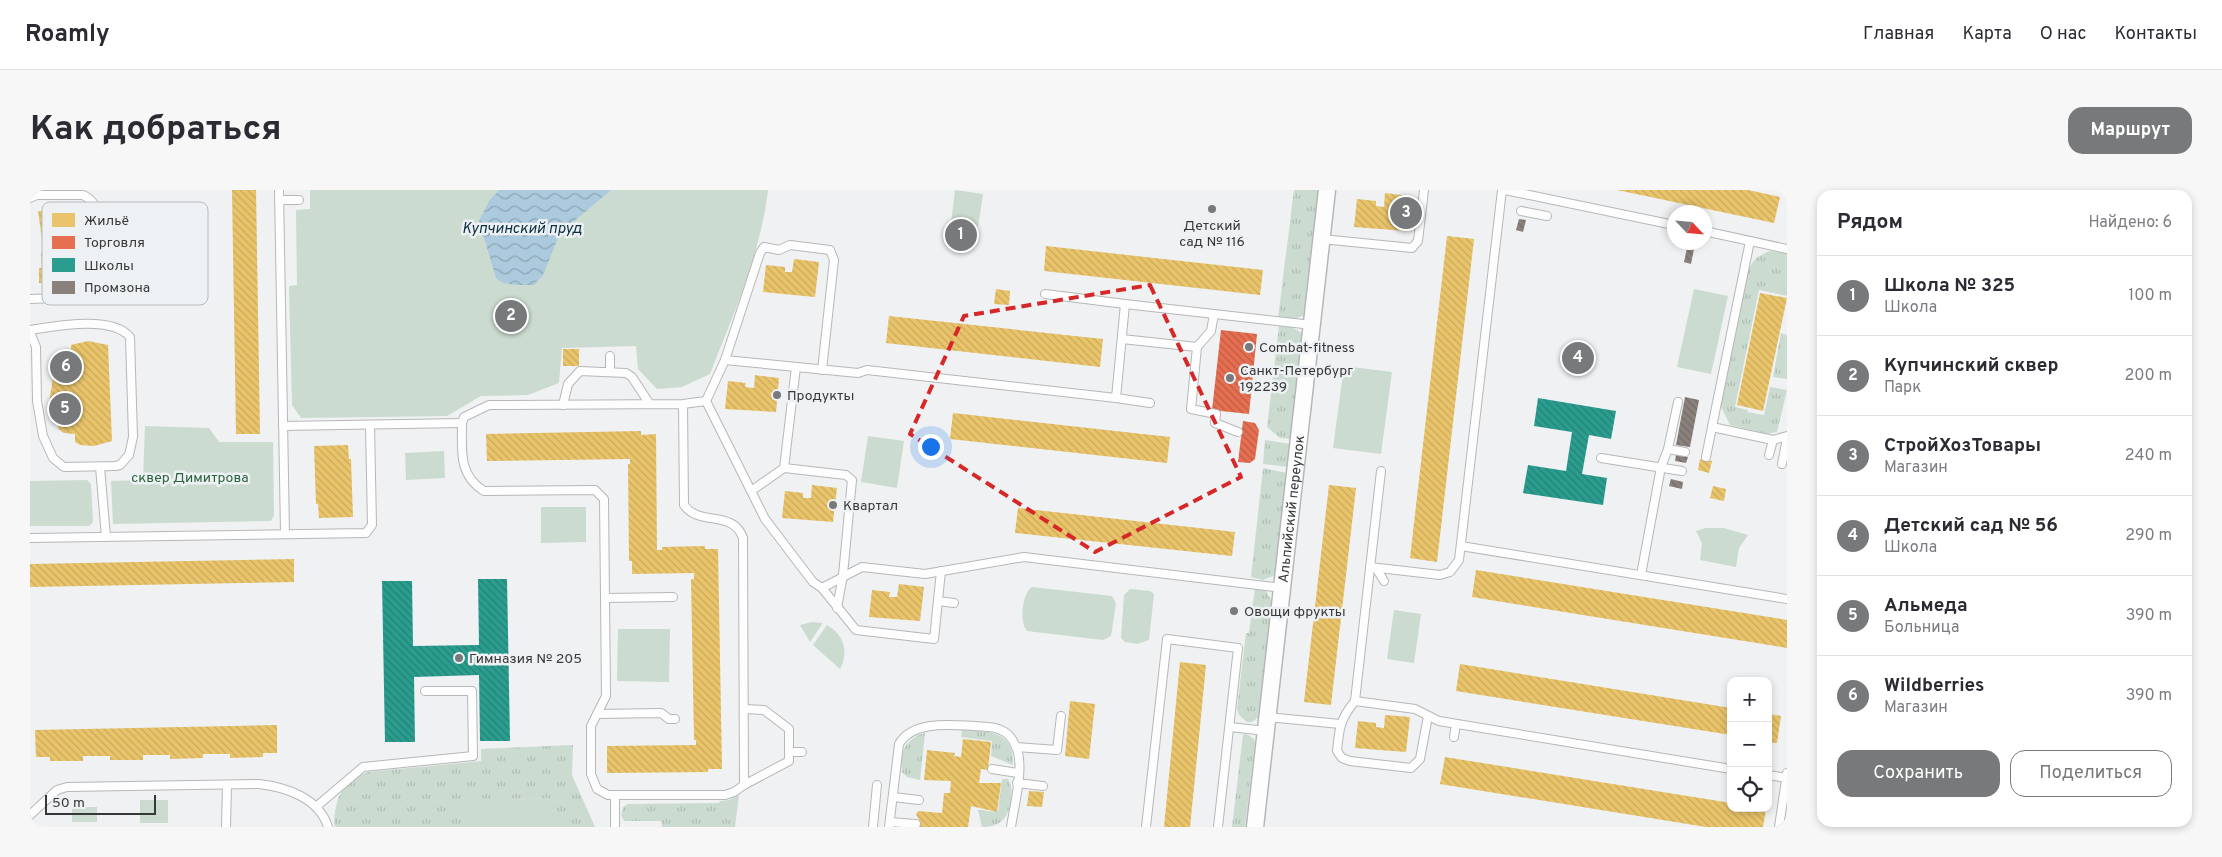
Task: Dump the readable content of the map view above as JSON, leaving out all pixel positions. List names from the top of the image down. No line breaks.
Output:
{"streets":{"street":["Альпийский переулок"]},"water":["Купчинский пруд"],"parks":["сквер Димитрова"],"places":["Детский сад № 116","Combat-fitness","Санкт-Петербург 192239","Продукты","Квартал","Овощи фрукты","Гимназия № 205"],"legend":["Жильё","Торговля","Школы","Промзона"],"scale_bar":"50 m","north":"bottom right","page":{"header":"Roamly","nav":["Главная","Карта","О нас","Контакты"],"buttons":["Маршрут",["Сохранить","Поделиться"]],"title":"Как добраться","heading":["Рядом","Найдено: 6"],"pins":["3","1","2","4","6","5"],"list":[{"mark":"1","name":"Школа № 325","note":"Школа","value":"100 m"},{"mark":"2","name":"Купчинский сквер","note":"Парк","value":"200 m"},{"mark":"3","name":"СтройХозТовары","note":"Магазин","value":"240 m"},{"mark":"4","name":"Детский сад № 56","note":"Школа","value":"290 m"},{"mark":"5","name":"Альмеда","note":"Больница","value":"390 m"},{"mark":"6","name":"Wildberries","note":"Магазин","value":"390 m"}],"map_buttons":["+","−"],"scale":"50 m"}}
